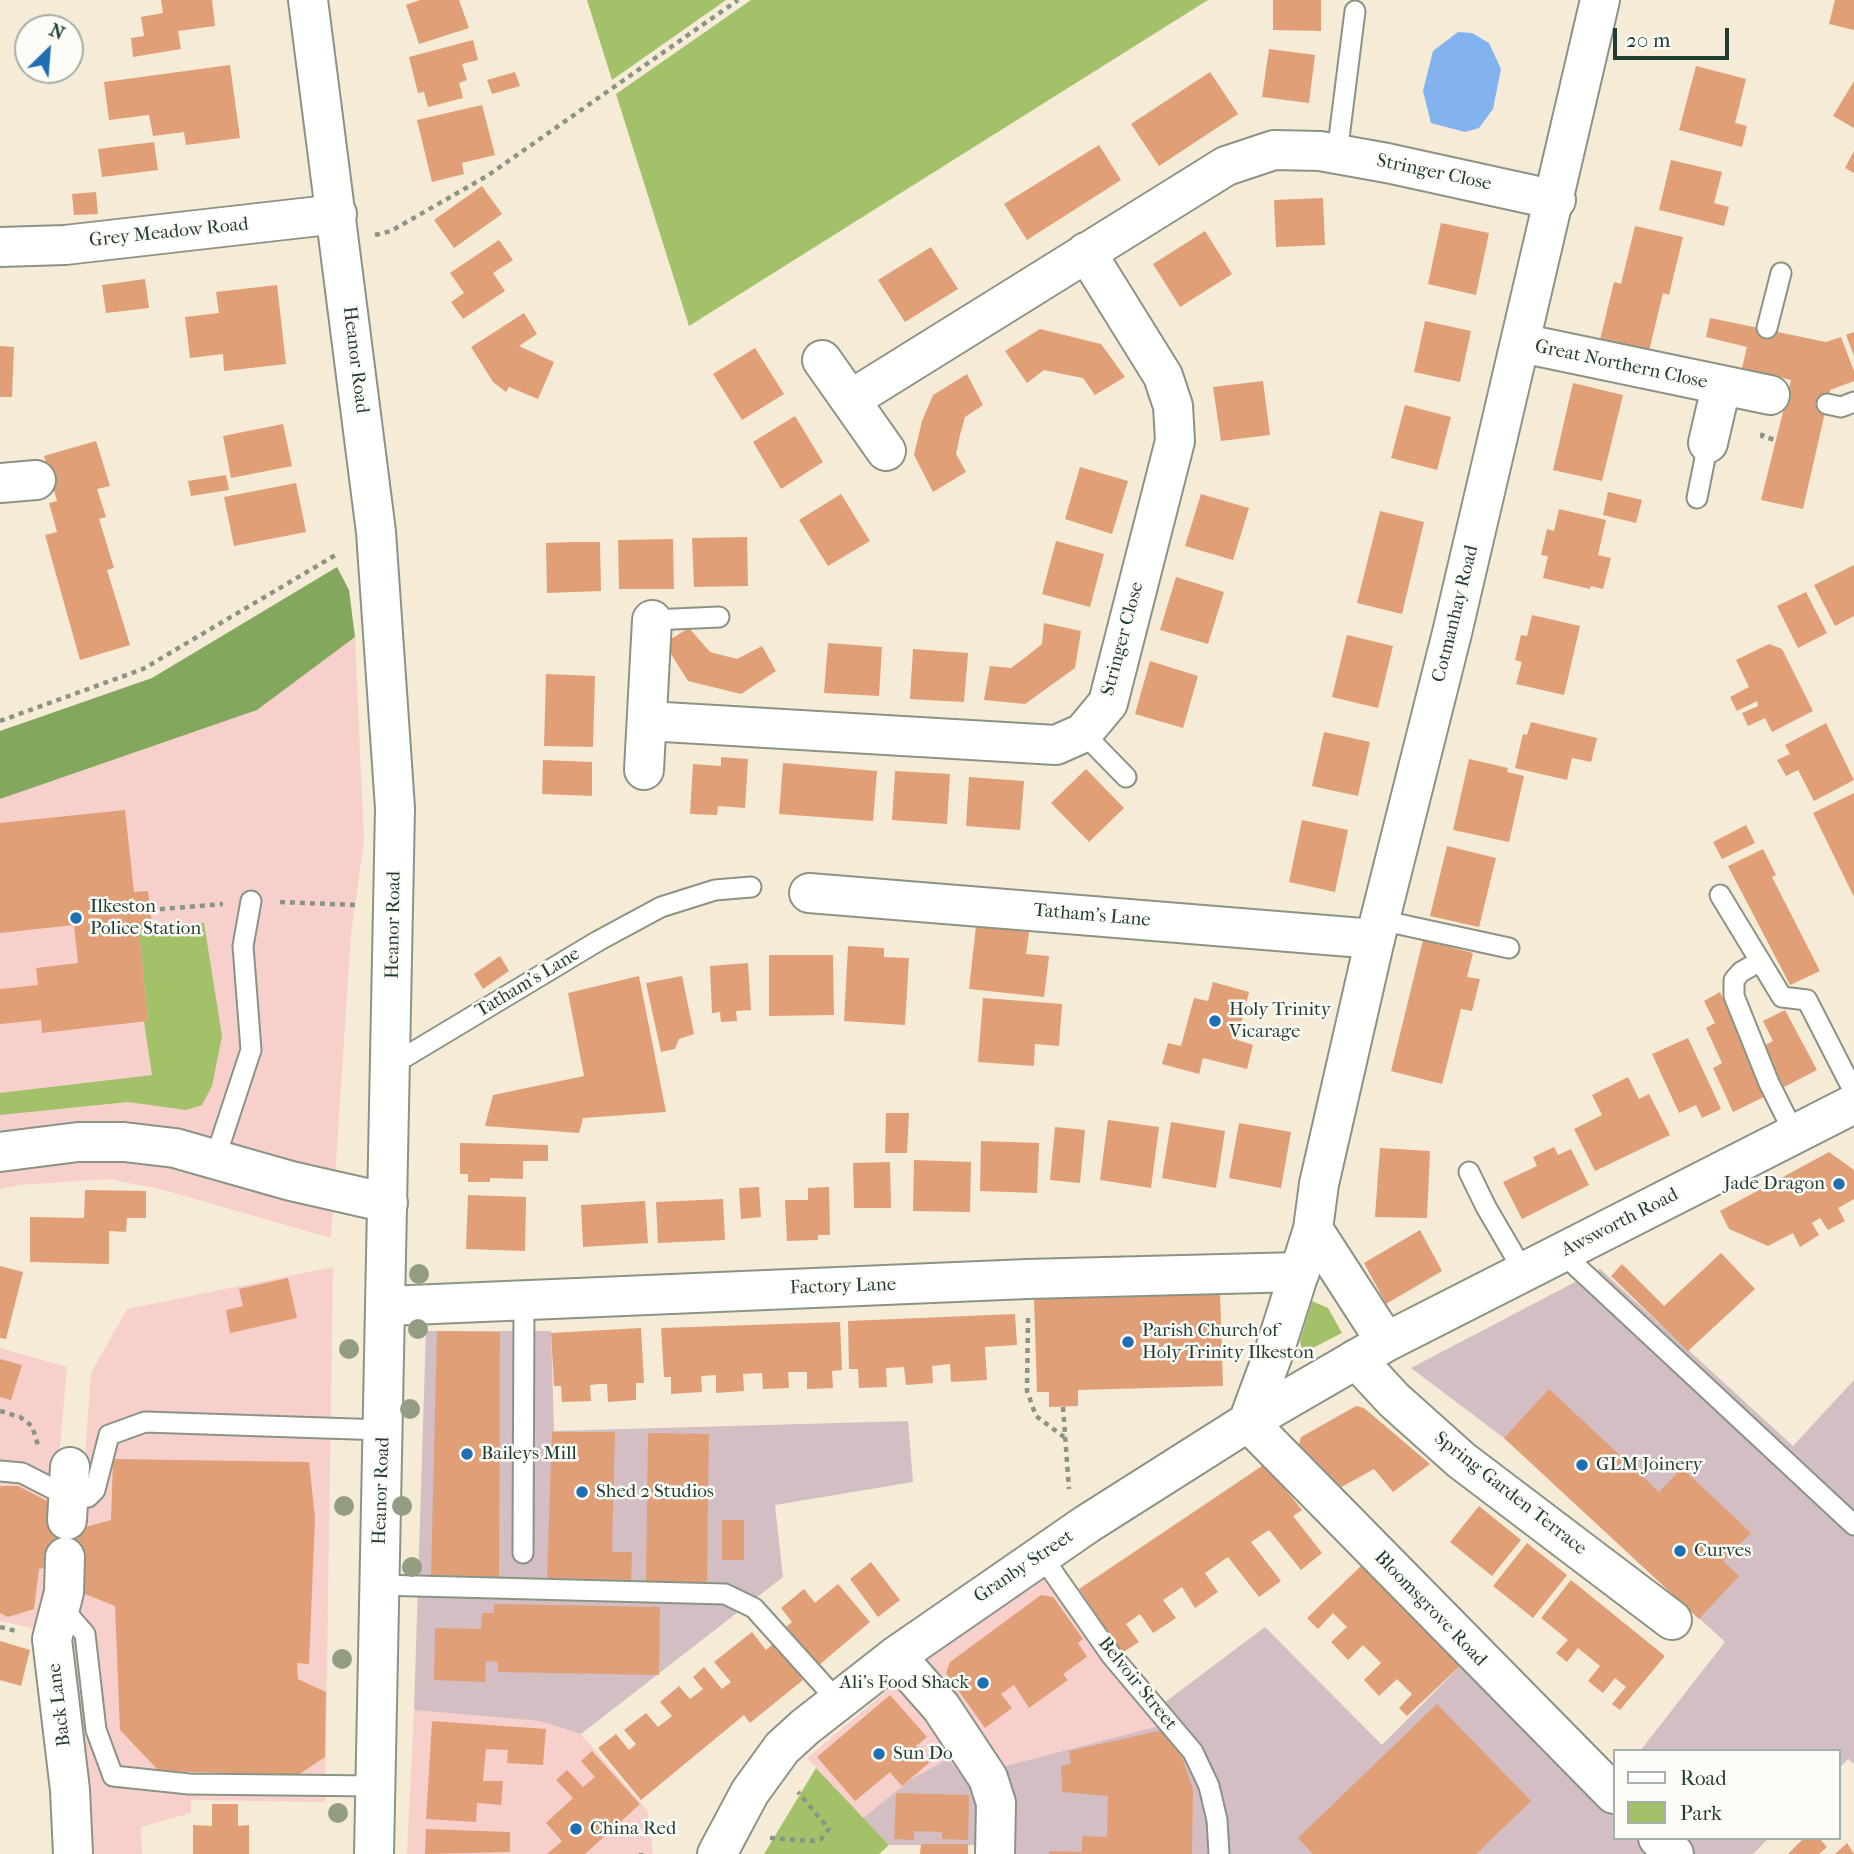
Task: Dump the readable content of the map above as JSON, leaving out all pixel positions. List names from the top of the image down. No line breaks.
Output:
{"streets":{"street":["Stringer Close","Grey Meadow Road","Heanor Road","Great Northern Close","Cotmanhay Road","Tatham's Lane","Awsworth Road","Factory Lane","Spring Garden Terrace","Granby Street","Bloomsgrove Road","Back Lane"],"lane":["Belvoir Street"]},"crossings":[["Stringer Close","Cotmanhay Road"],["Grey Meadow Road","Heanor Road"],["Heanor Road","Tatham's Lane"],["Heanor Road","Factory Lane"],["Great Northern Close","Cotmanhay Road"],["Cotmanhay Road","Tatham's Lane"],["Cotmanhay Road","Factory Lane"],["Cotmanhay Road","Granby Street"],["Cotmanhay Road","Bloomsgrove Road"],["Awsworth Road","Spring Garden Terrace"],["Awsworth Road","Granby Street"],["Spring Garden Terrace","Granby Street"],["Granby Street","Bloomsgrove Road"],["Granby Street","Belvoir Street"]],"places":["Ilkeston Police Station","Holy Trinity Vicarage","Jade Dragon","Parish Church of Holy Trinity Ilkeston","Baileys Mill","GLM Joinery","Shed 2 Studios","Curves","Ali's Food Shack","Sun Do","China Red"],"legend":["Road","Park"],"scale_bar":"20 m","north":"top right"}
